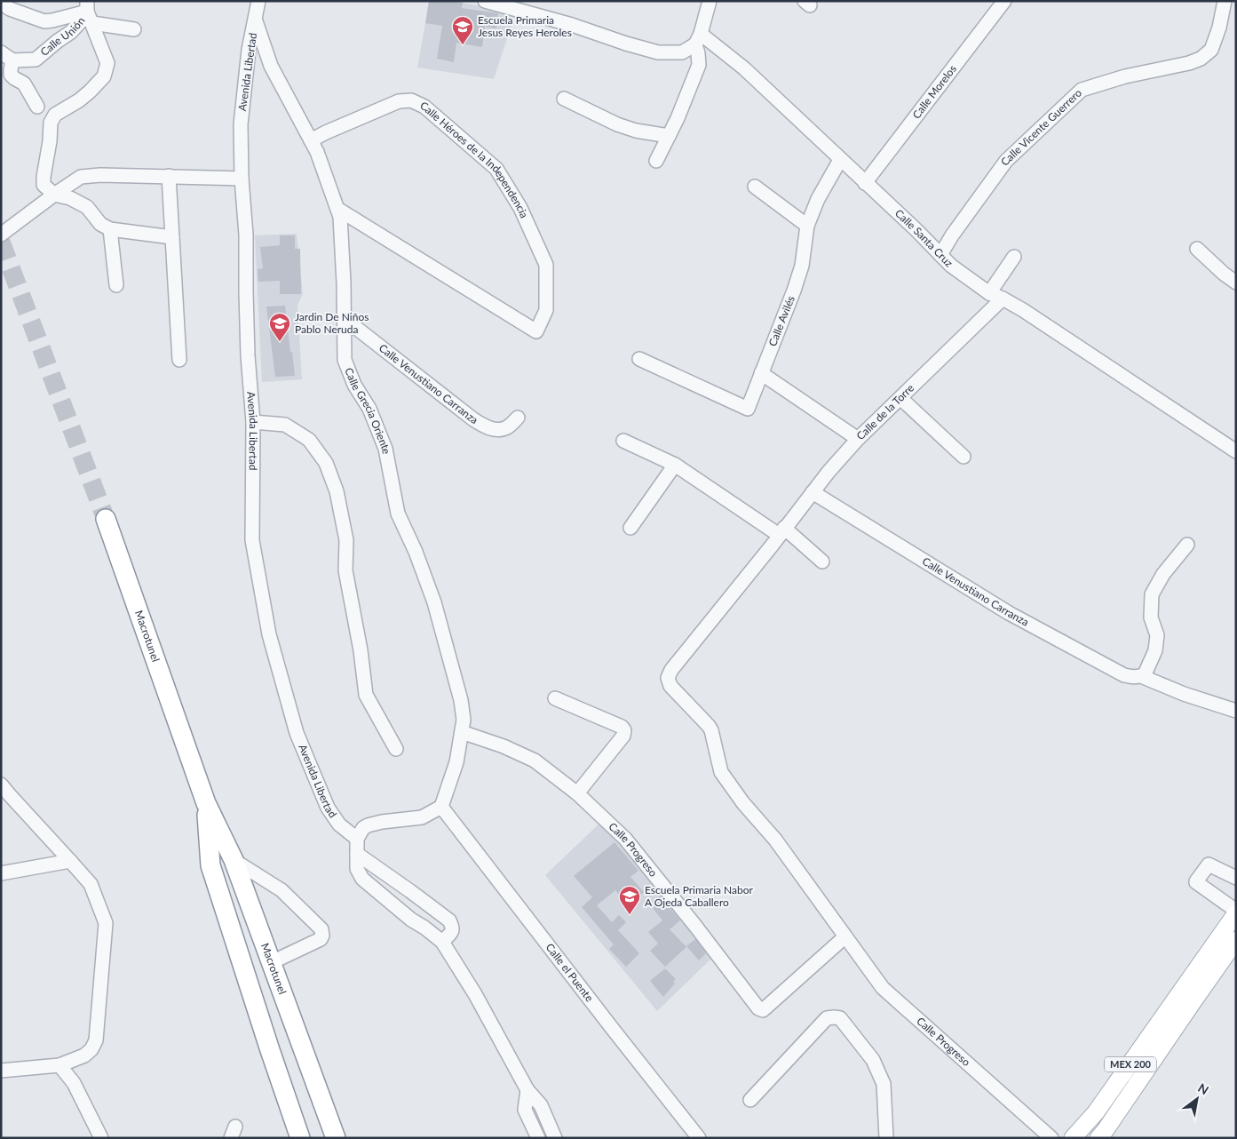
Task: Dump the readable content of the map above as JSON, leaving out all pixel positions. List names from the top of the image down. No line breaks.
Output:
{"streets":{"highway":["Macrotunel"],"main road":["MEX 200"],"street":["Calle Unión","Avenida Libertad","Calle Morelos","Calle Vicente Guerrero","Calle Héroes de la Independencia","Calle Santa Cruz","Calle Avilés","Calle Venustiano Carranza","Calle Grecia Oriente","Calle de la Torre","Calle Progreso","Calle el Puente"]},"crossings":[["Avenida Libertad","Calle Grecia Oriente"],["Calle Morelos","Calle Santa Cruz"],["Calle Vicente Guerrero","Calle Santa Cruz"],["Calle Héroes de la Independencia","Calle Grecia Oriente"],["Calle Santa Cruz","Calle Avilés"],["Calle Santa Cruz","Calle de la Torre"],["Calle Venustiano Carranza","Calle Grecia Oriente"],["Calle Venustiano Carranza","Calle de la Torre"],["Calle Grecia Oriente","Calle Progreso"],["Calle Grecia Oriente","Calle el Puente"],["Calle de la Torre","Calle Progreso"]],"places":{"school or university":["Escuela Primaria Jesus Reyes Heroles","Jardin De Niños Pablo Neruda","Escuela Primaria Nabor A Ojeda Caballero"]},"north":"top right"}
